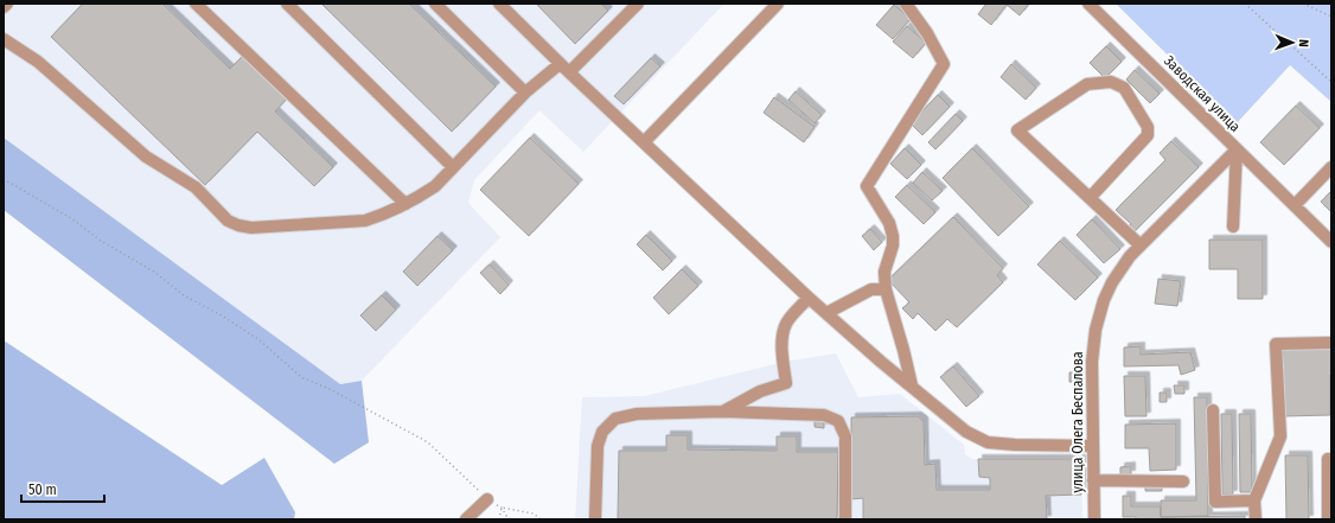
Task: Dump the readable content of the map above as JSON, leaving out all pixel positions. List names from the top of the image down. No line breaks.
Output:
{"streets":{"street":["Заводская улица","улица Олега Беспалова"]},"crossings":[["Заводская улица","улица Олега Беспалова"]],"scale_bar":"50 m","north":"right"}
